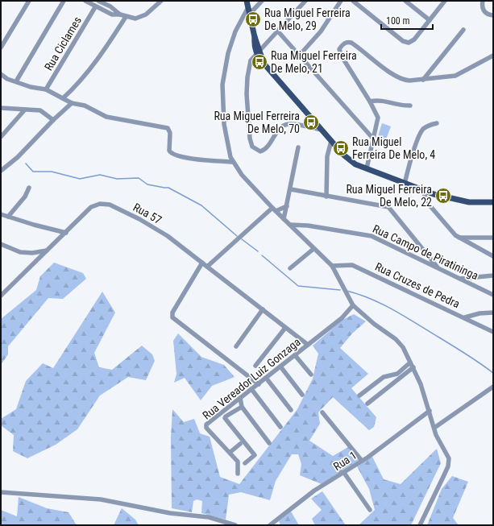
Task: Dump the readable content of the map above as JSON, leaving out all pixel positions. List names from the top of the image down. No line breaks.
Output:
{"streets":{"street":["Rua Ciclames","Rua 57","Rua Campo de Piratininga","Rua Cruzes de Pedra","Rua Vereador Luiz Gonzaga","Rua 1"]},"crossings":[["Rua 57","Rua Vereador Luiz Gonzaga"]],"places":{"bus stop":["Rua Miguel Ferreira De Melo, 29","Rua Miguel Ferreira De Melo, 21","Rua Miguel Ferreira De Melo, 70","Rua Miguel Ferreira De Melo, 4","Rua Miguel Ferreira De Melo, 22"]},"scale_bar":"100 m"}
